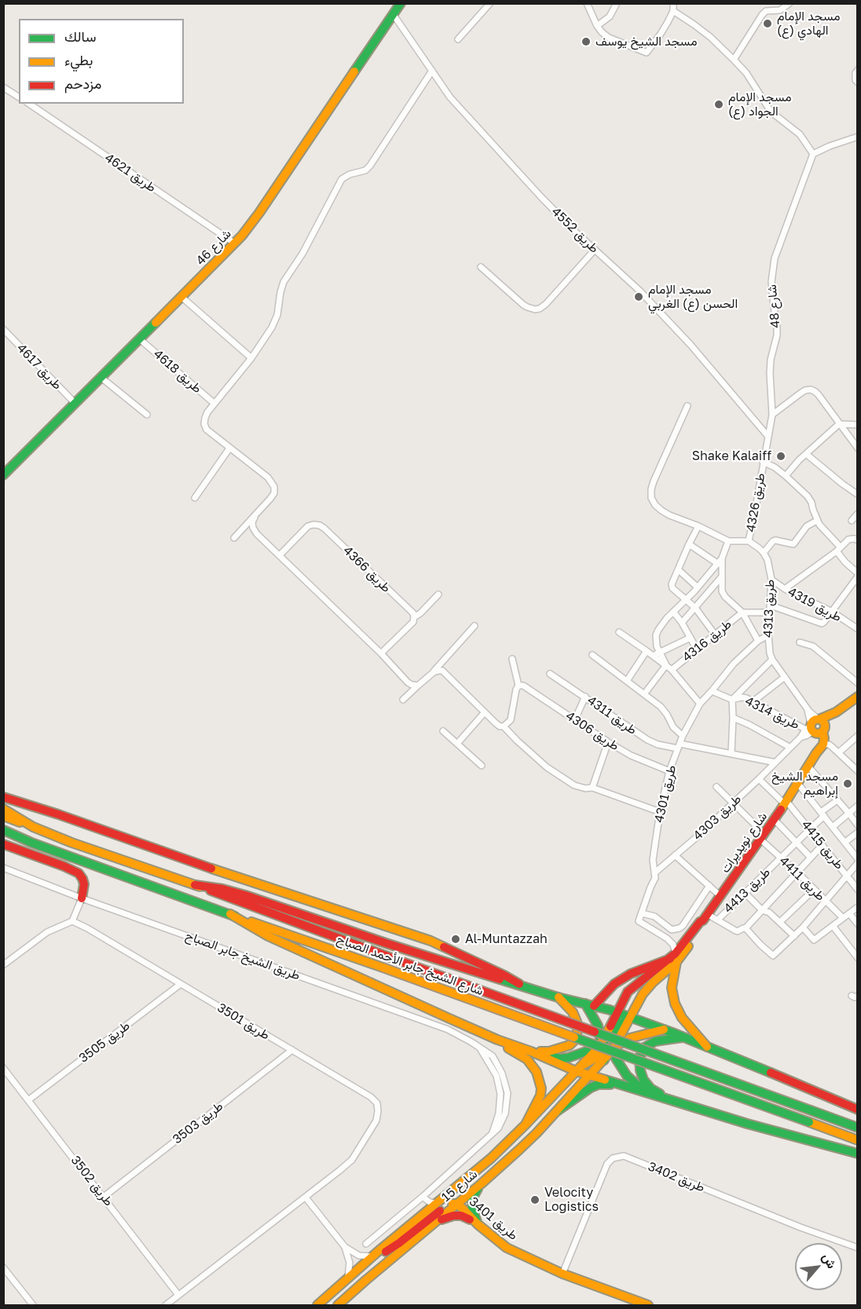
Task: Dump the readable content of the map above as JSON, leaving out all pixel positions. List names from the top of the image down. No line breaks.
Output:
{"streets":{"main road":["شارع 46","شارع نويديرات","شارع الشيخ جابر الأحمد الصباح","شارع 15","طريق 3401"],"street":["طريق 4621","طريق 4552","شارع 48","طريق 4617","طريق 4618","طريق 4326","طريق 4366","طريق 4319","طريق 4313","طريق 4316","طريق 4314","طريق 4311","طريق 4306","طريق 4301","طريق 4303","طريق 4415","طريق 4411","طريق 4413","طريق الشيخ جابر الصباح","طريق 3501","طريق 3505","طريق 3503","طريق 3402","طريق 3502"]},"crossings":[["طريق 4621","شارع 46"],["طريق 4552","شارع 46"],["طريق 4552","شارع 48"],["طريق 4552","طريق 4618"],["طريق 4552","طريق 4326"],["شارع 46","طريق 4617"],["شارع 46","طريق 4618"],["شارع 48","طريق 4326"],["طريق 4326","طريق 4319"],["طريق 4326","طريق 4313"],["طريق 4326","طريق 4316"],["طريق 4319","طريق 4313"],["طريق 4319","طريق 4316"],["طريق 4313","طريق 4316"],["طريق 4313","طريق 4314"],["طريق 4313","طريق 4301"],["طريق 4313","طريق 4303"],["طريق 4314","طريق 4301"],["طريق 4314","طريق 4303"],["طريق 4311","طريق 4301"],["طريق 4311","طريق 4303"],["طريق 4306","طريق 4301"],["طريق 4301","طريق 4303"],["طريق 4301","شارع نويديرات"],["طريق 4303","طريق 4411"],["شارع نويديرات","طريق 4415"],["شارع نويديرات","طريق 4411"],["شارع نويديرات","شارع 15"],["طريق 4415","طريق 4413"],["طريق 4411","طريق 4413"],["طريق 3501","طريق 3505"],["طريق 3501","طريق 3503"],["طريق 3501","طريق 3502"],["طريق 3505","طريق 3502"],["طريق 3503","طريق 3502"],["طريق 3402","طريق 3401"],["شارع 15","طريق 3401"]],"places":["مسجد الإمام الهادي (ع)","مسجد الشيخ يوسف","مسجد الإمام الجواد (ع)","مسجد الإمام الحسن (ع) الغربي","Shake Kalaiff","مسجد الشيخ إبراهيم","Al-Muntazzah","Velocity Logistics"],"legend":["سالك","بطيء","مزدحم"],"north":"top right"}
